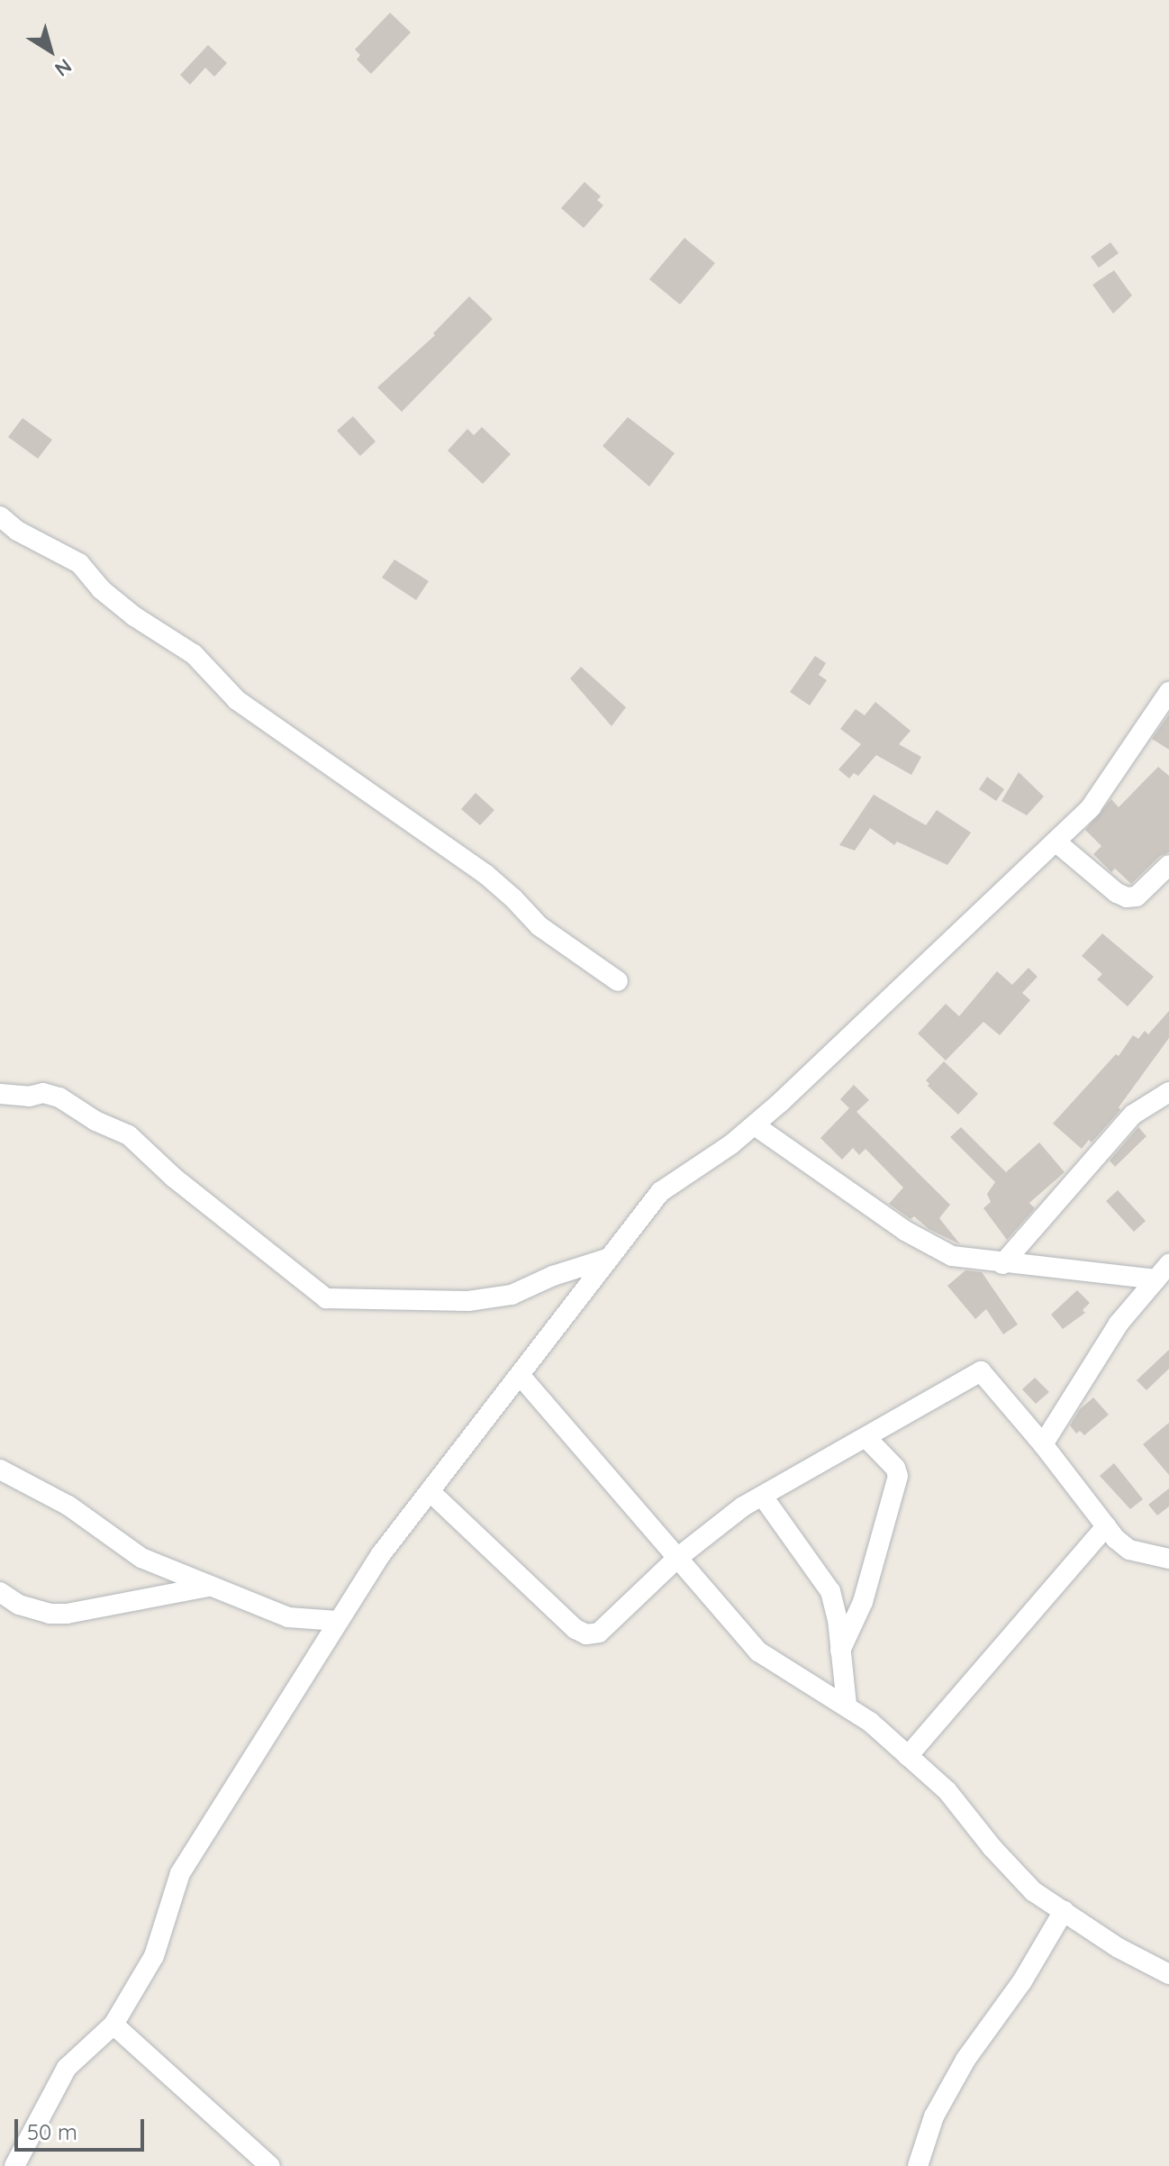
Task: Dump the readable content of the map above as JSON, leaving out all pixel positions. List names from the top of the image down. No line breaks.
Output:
{"scale_bar":"50 m","north":"bottom right"}
